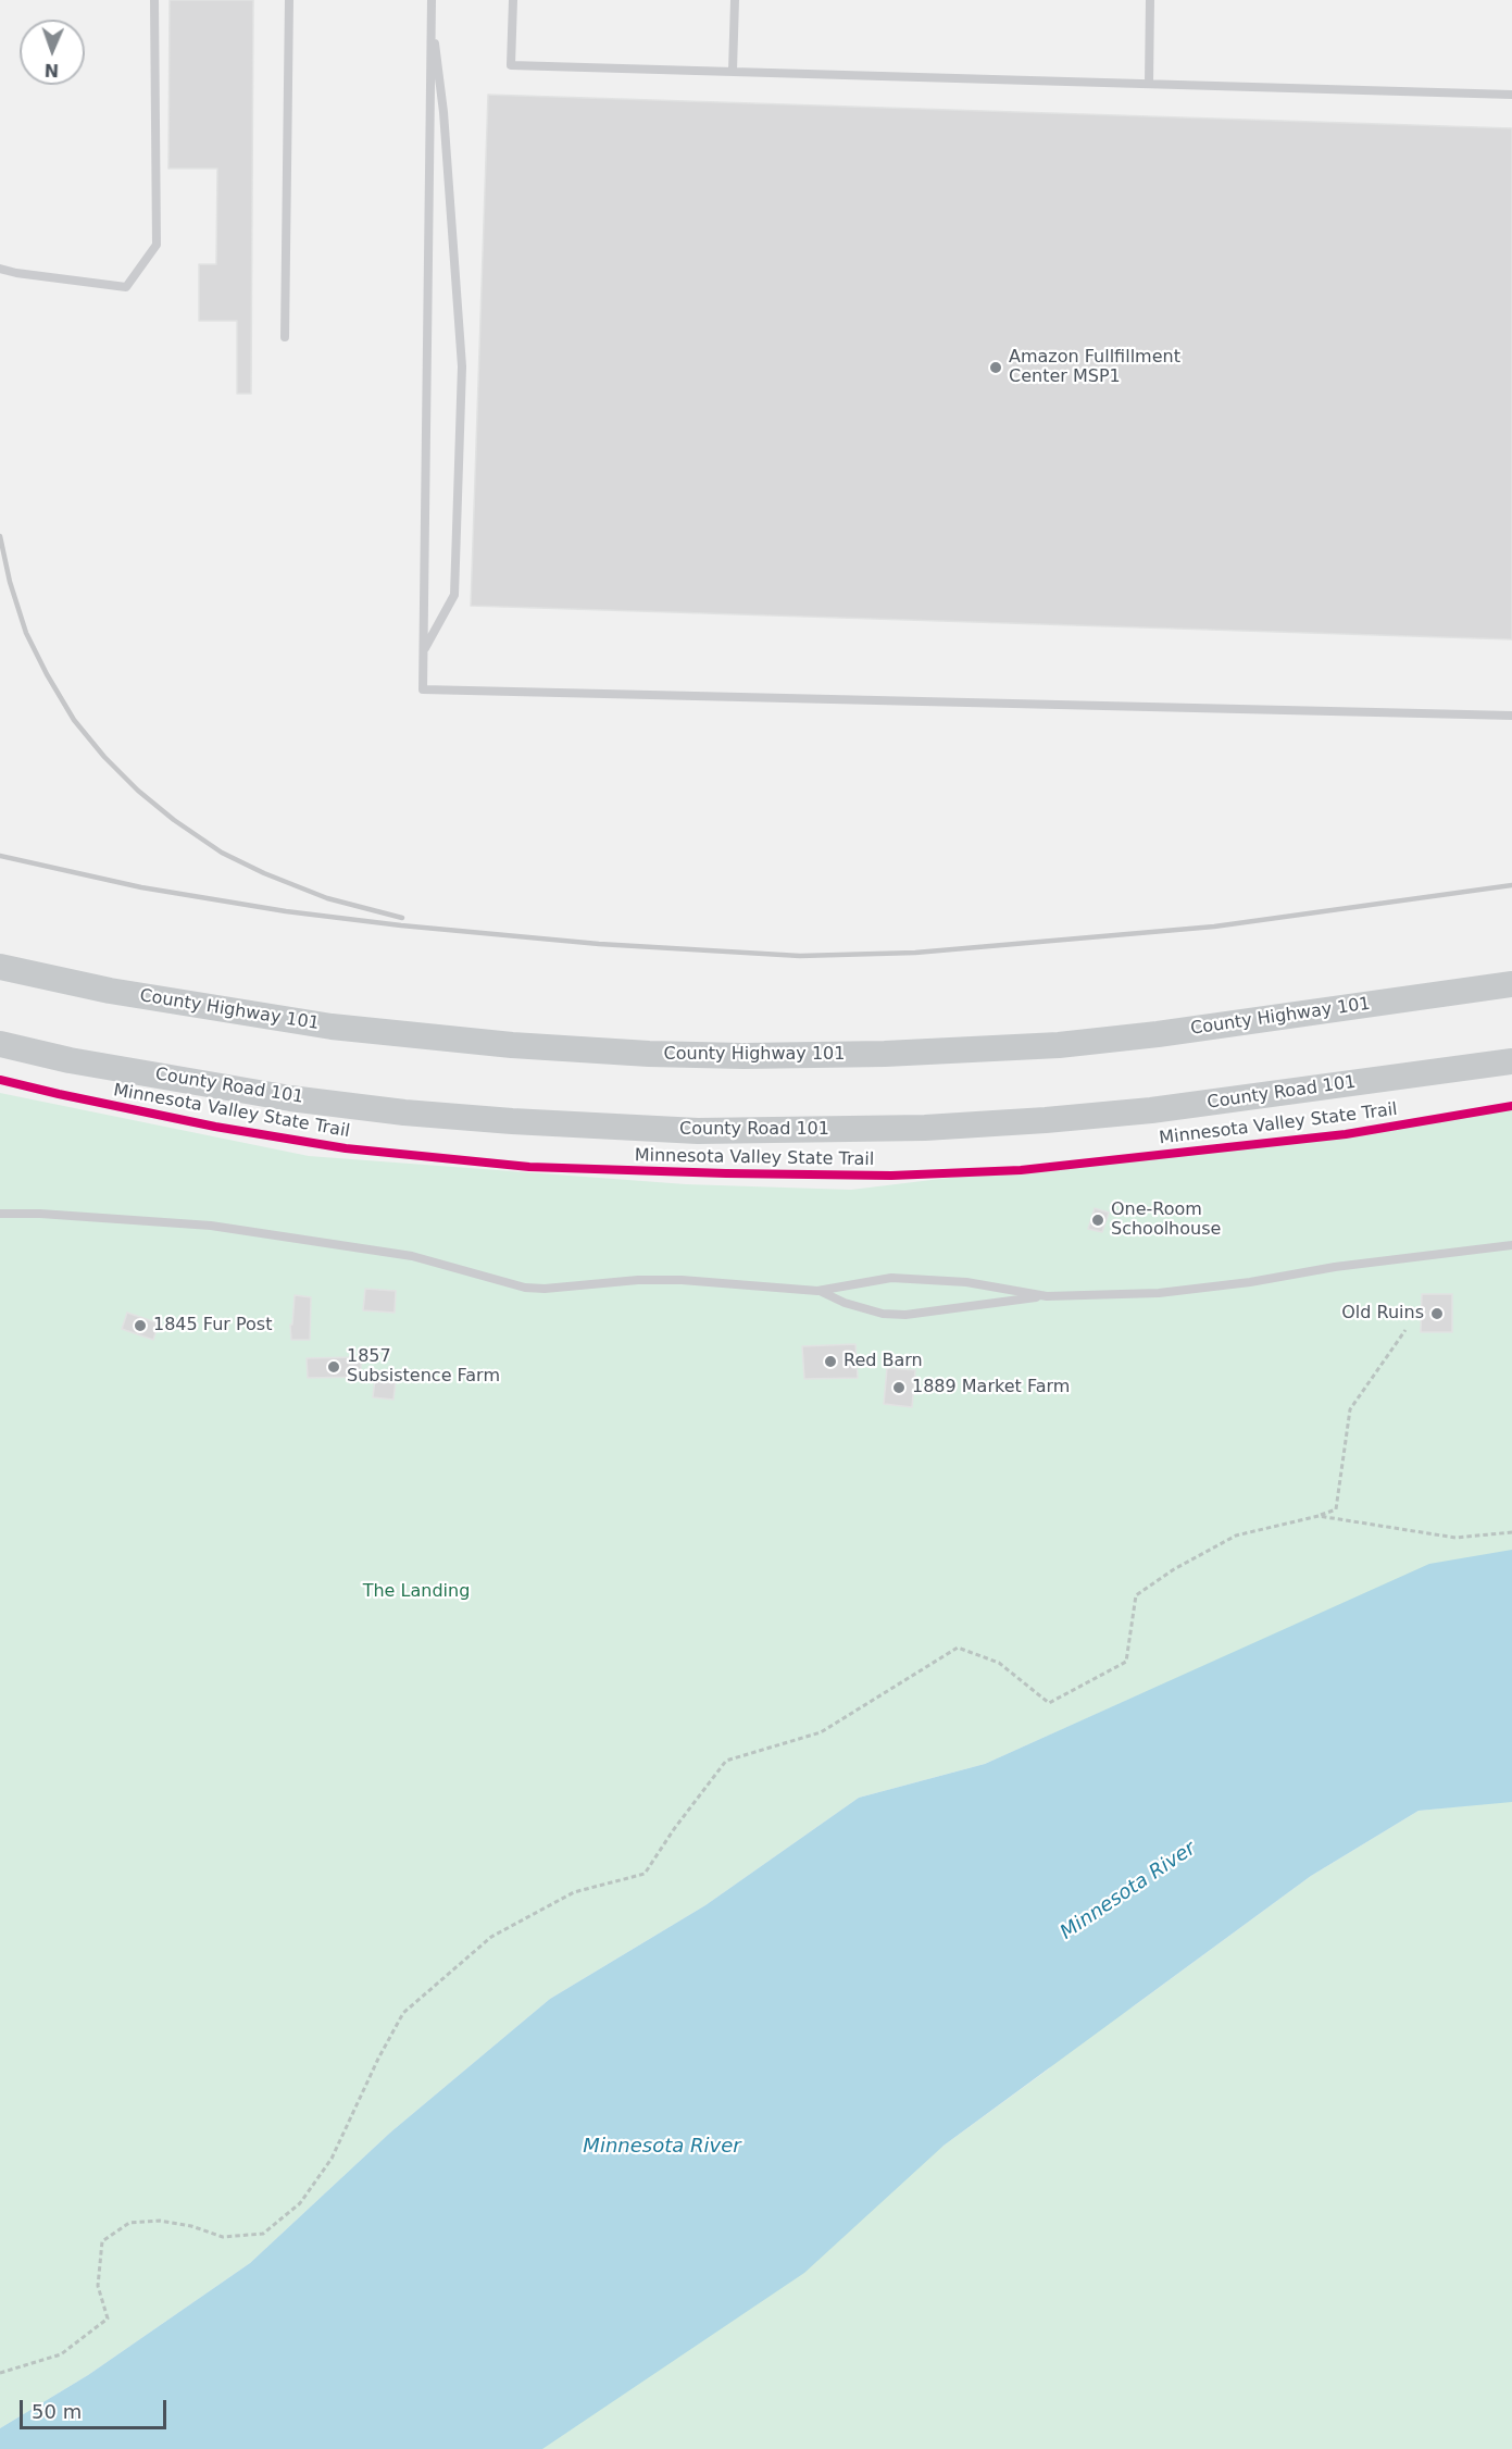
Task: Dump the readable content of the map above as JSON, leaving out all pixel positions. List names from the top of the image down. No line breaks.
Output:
{"streets":{"main road":["County Highway 101","County Road 101"],"cycle path":["Minnesota Valley State Trail"]},"water":["Minnesota River"],"parks":["The Landing"],"places":["Amazon Fullfillment Center MSP1","One-Room Schoolhouse","Old Ruins","1845 Fur Post","Red Barn","1857 Subsistence Farm","1889 Market Farm"],"scale_bar":"50 m","north":"bottom"}
